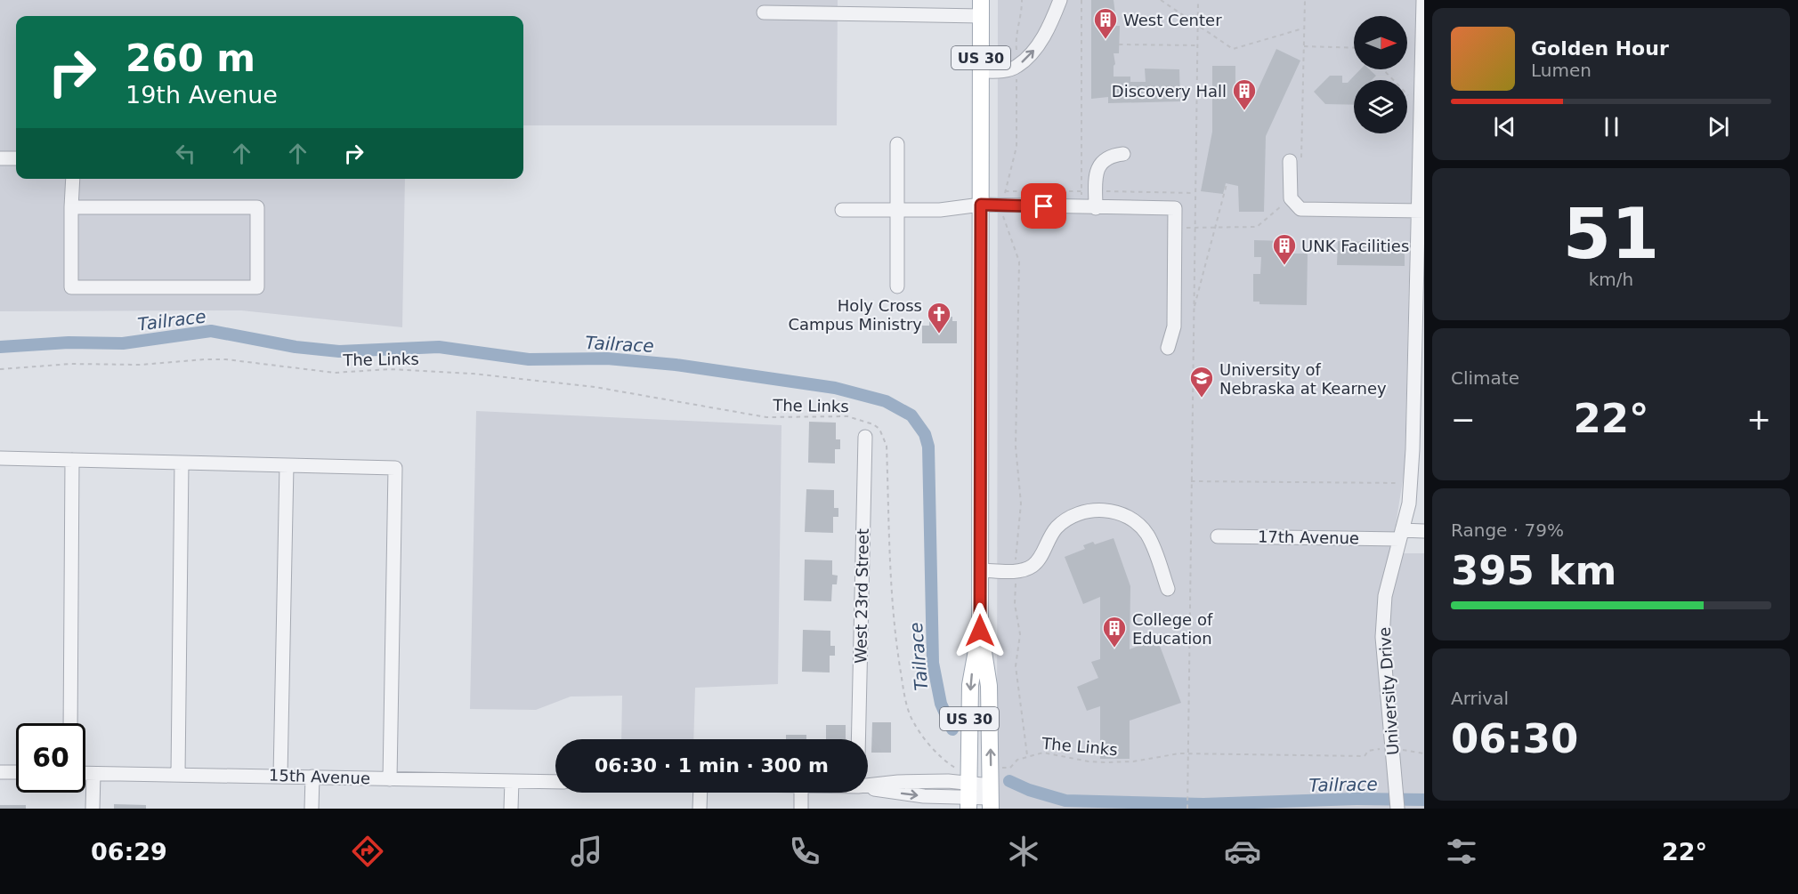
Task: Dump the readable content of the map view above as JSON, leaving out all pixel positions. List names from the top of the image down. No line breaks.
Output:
{"streets":{"main road":["US 30"],"street":["17th Avenue","West 23rd Street","University Drive","15th Avenue"],"path":["The Links"]},"crossings":[["US 30","The Links"],["The Links","University Drive"],["17th Avenue","University Drive"]],"water":["Tailrace"],"places":{"building":["West Center","Discovery Hall","UNK Facilities","College of Education"],"church":["Holy Cross Campus Ministry"],"school or university":["University of Nebraska at Kearney"]},"north":"right","page":{"turn":["260 m","19th Avenue"],"song":["Golden Hour","Lumen"],"tile":[["51","km/h"],"Climate",["Range · 79%","395 km"],["Arrival","06:30"]],"heat":["−","22°","+"],"limit":"60","trip":"06:30 · 1 min · 300 m","tabs":["06:29","22°"]}}
